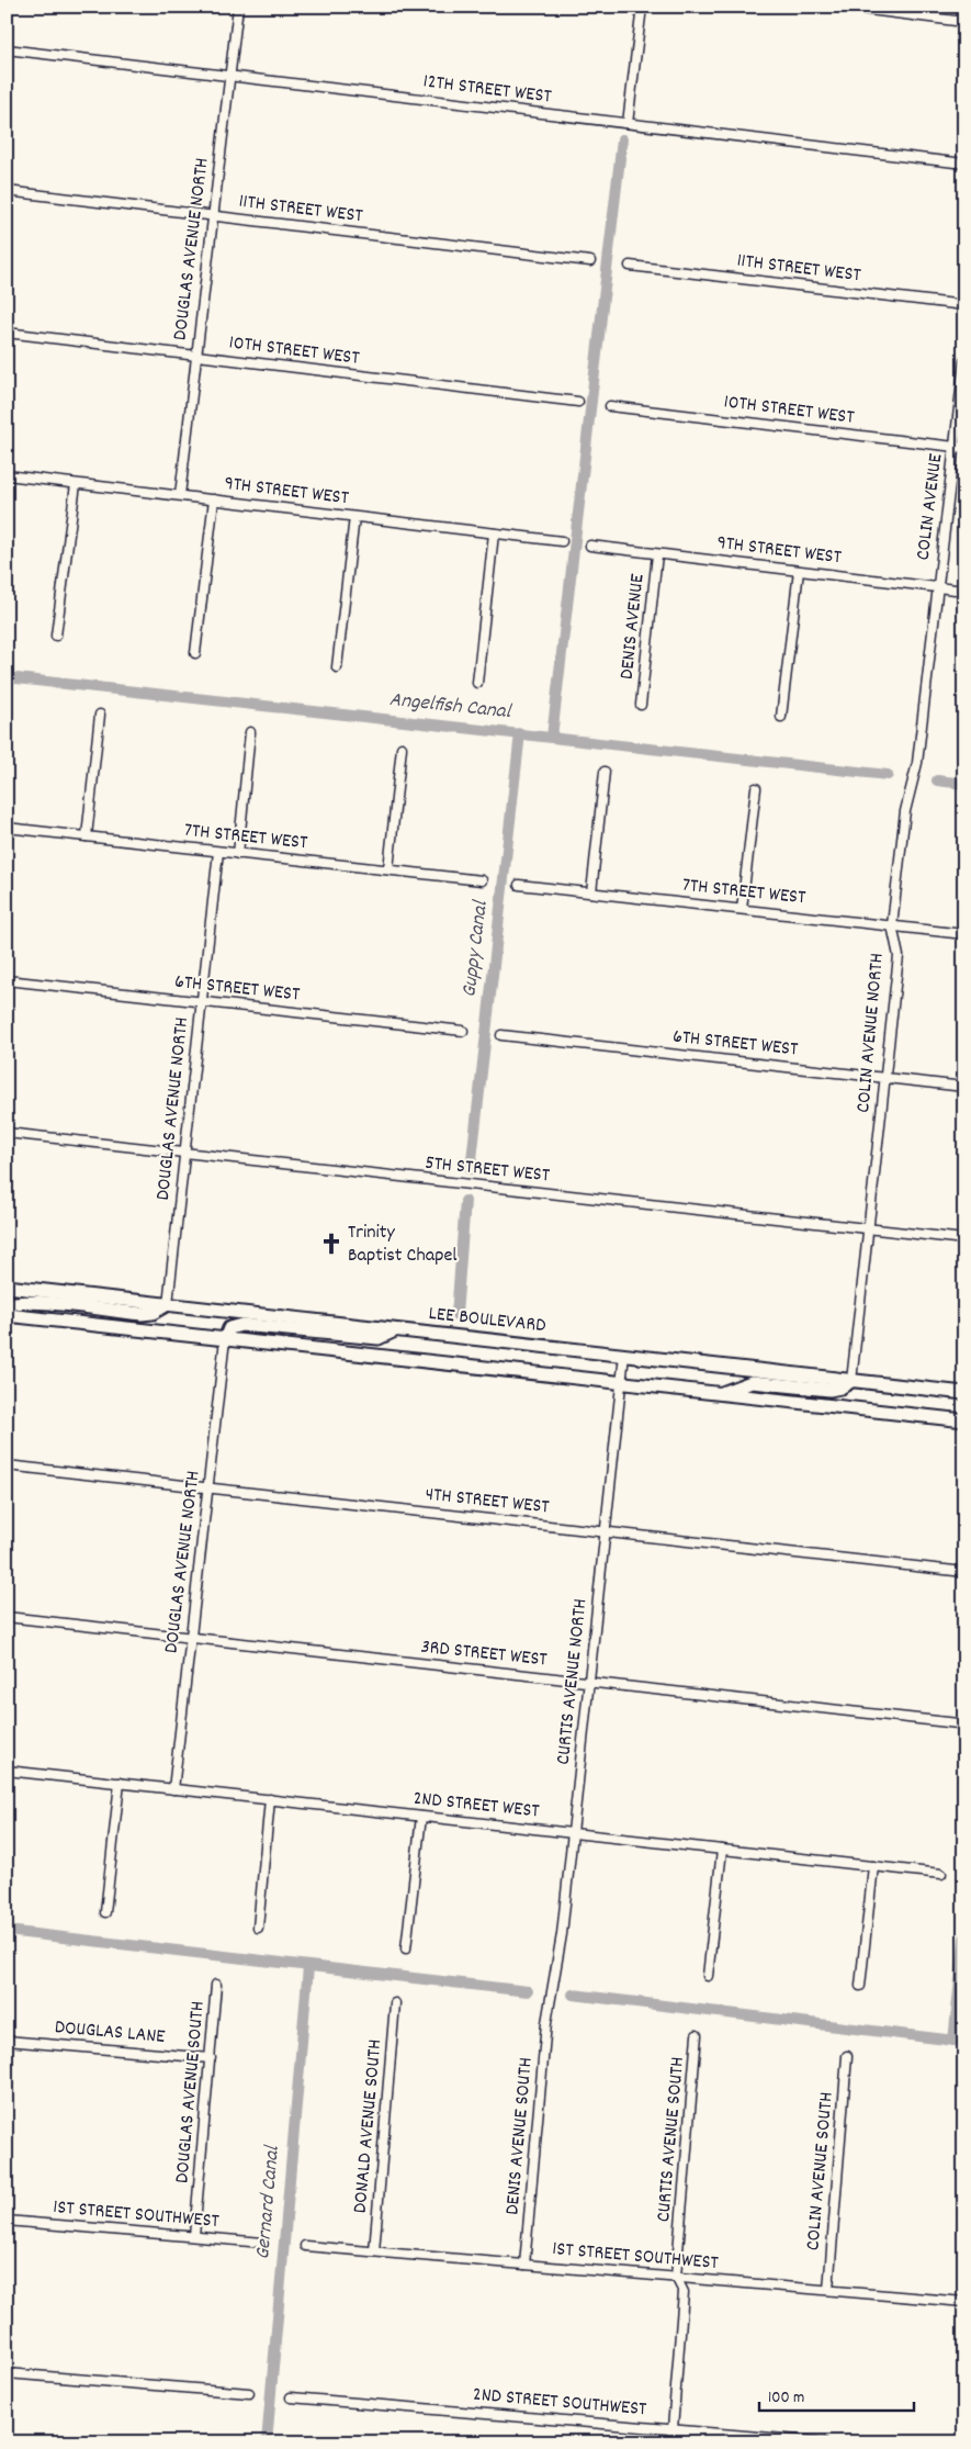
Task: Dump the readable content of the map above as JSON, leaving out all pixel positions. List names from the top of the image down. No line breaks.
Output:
{"streets":{"main road":["LEE BOULEVARD"],"street":["12TH STREET WEST","11TH STREET WEST","DOUGLAS AVENUE NORTH","10TH STREET WEST","9TH STREET WEST","COLIN AVENUE","DENIS AVENUE","7TH STREET WEST","6TH STREET WEST","COLIN AVENUE NORTH","5TH STREET WEST","4TH STREET WEST","3RD STREET WEST","CURTIS AVENUE NORTH","2ND STREET WEST","DOUGLAS LANE","DOUGLAS AVENUE SOUTH","DONALD AVENUE SOUTH","DENIS AVENUE SOUTH","CURTIS AVENUE SOUTH","COLIN AVENUE SOUTH","1ST STREET SOUTHWEST","2ND STREET SOUTHWEST"]},"crossings":[["12TH STREET WEST","DOUGLAS AVENUE NORTH"],["11TH STREET WEST","DOUGLAS AVENUE NORTH"],["DOUGLAS AVENUE NORTH","10TH STREET WEST"],["DOUGLAS AVENUE NORTH","9TH STREET WEST"],["DOUGLAS AVENUE NORTH","7TH STREET WEST"],["DOUGLAS AVENUE NORTH","6TH STREET WEST"],["DOUGLAS AVENUE NORTH","5TH STREET WEST"],["DOUGLAS AVENUE NORTH","LEE BOULEVARD"],["DOUGLAS AVENUE NORTH","4TH STREET WEST"],["DOUGLAS AVENUE NORTH","3RD STREET WEST"],["DOUGLAS AVENUE NORTH","2ND STREET WEST"],["10TH STREET WEST","COLIN AVENUE"],["9TH STREET WEST","COLIN AVENUE"],["9TH STREET WEST","DENIS AVENUE"],["COLIN AVENUE","COLIN AVENUE NORTH"],["7TH STREET WEST","COLIN AVENUE NORTH"],["6TH STREET WEST","COLIN AVENUE NORTH"],["COLIN AVENUE NORTH","5TH STREET WEST"],["COLIN AVENUE NORTH","LEE BOULEVARD"],["LEE BOULEVARD","CURTIS AVENUE NORTH"],["4TH STREET WEST","CURTIS AVENUE NORTH"],["3RD STREET WEST","CURTIS AVENUE NORTH"],["CURTIS AVENUE NORTH","2ND STREET WEST"],["CURTIS AVENUE NORTH","DENIS AVENUE SOUTH"],["DOUGLAS LANE","DOUGLAS AVENUE SOUTH"],["DOUGLAS AVENUE SOUTH","1ST STREET SOUTHWEST"],["DONALD AVENUE SOUTH","1ST STREET SOUTHWEST"],["DENIS AVENUE SOUTH","1ST STREET SOUTHWEST"],["CURTIS AVENUE SOUTH","1ST STREET SOUTHWEST"],["CURTIS AVENUE SOUTH","2ND STREET SOUTHWEST"],["COLIN AVENUE SOUTH","1ST STREET SOUTHWEST"]],"water":["Angelfish Canal","Guppy Canal","Gernard Canal"],"places":{"church":["Trinity Baptist Chapel"]},"scale_bar":"100 m"}
